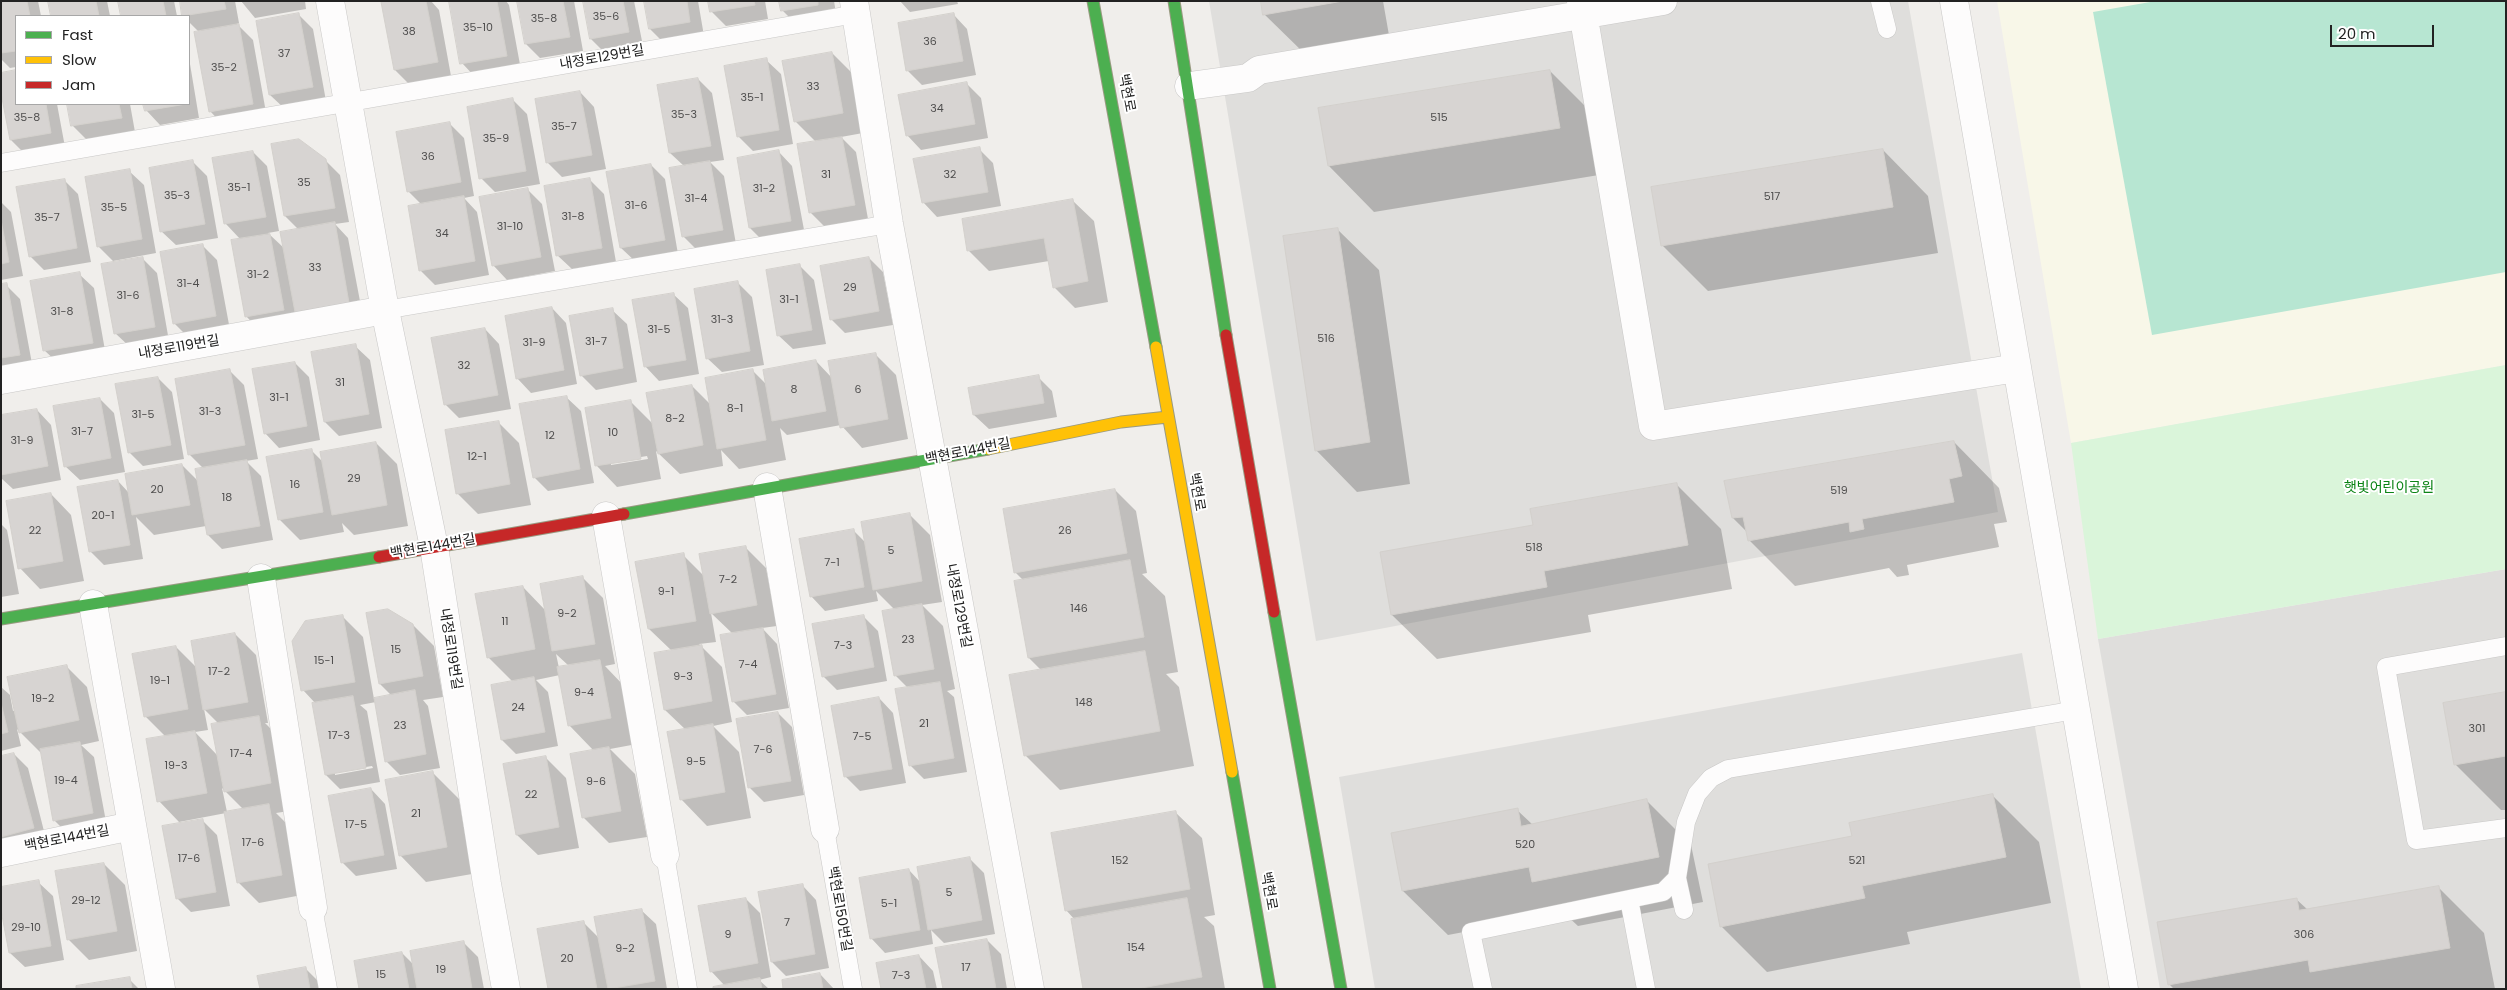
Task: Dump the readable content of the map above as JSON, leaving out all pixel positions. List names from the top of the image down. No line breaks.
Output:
{"streets":{"main road":["백현로","백현로144번길"],"street":["내정로129번길","내정로119번길"],"lane":["백현로150번길"]},"crossings":[["내정로129번길","내정로119번길"],["내정로129번길","백현로144번길"],["백현로","백현로144번길"],["내정로119번길","백현로144번길"]],"parks":["햇빛어린이공원"],"house_numbers":["35-6","35-8","35-10","38","36","37","35-2","33","35-1","34","35-3","35-8","515","35-7","35-9","36","31","32","35","35-1","31-2","35-3","517","31-4","31-6","35-5","31-8","35-7","31-10","34","33","31-2","31-4","29","31-6","31-1","31-8","31-3","31-5","516","31-7","31-9","32","31","8","6","31-1","8-1","31-3","31-5","8-2","31-7","10","12","31-9","12-1","29","16","20","519","18","20-1","22","26","518","5","7-1","7-2","9-1","146","9-2","11","23","7-3","15","15-1","7-4","17-2","9-3","19-1","9-4","19-2","148","24","21","23","301","17-3","7-5","7-6","17-4","9-5","19-3","19-4","9-6","22","21","17-5","17-6","520","17-6","152","521","5","29-12","5-1","7","29-10","9","306","154","9-2","20","17","19","15","7-3"],"legend":["Fast","Slow","Jam"],"scale_bar":"20 m"}
